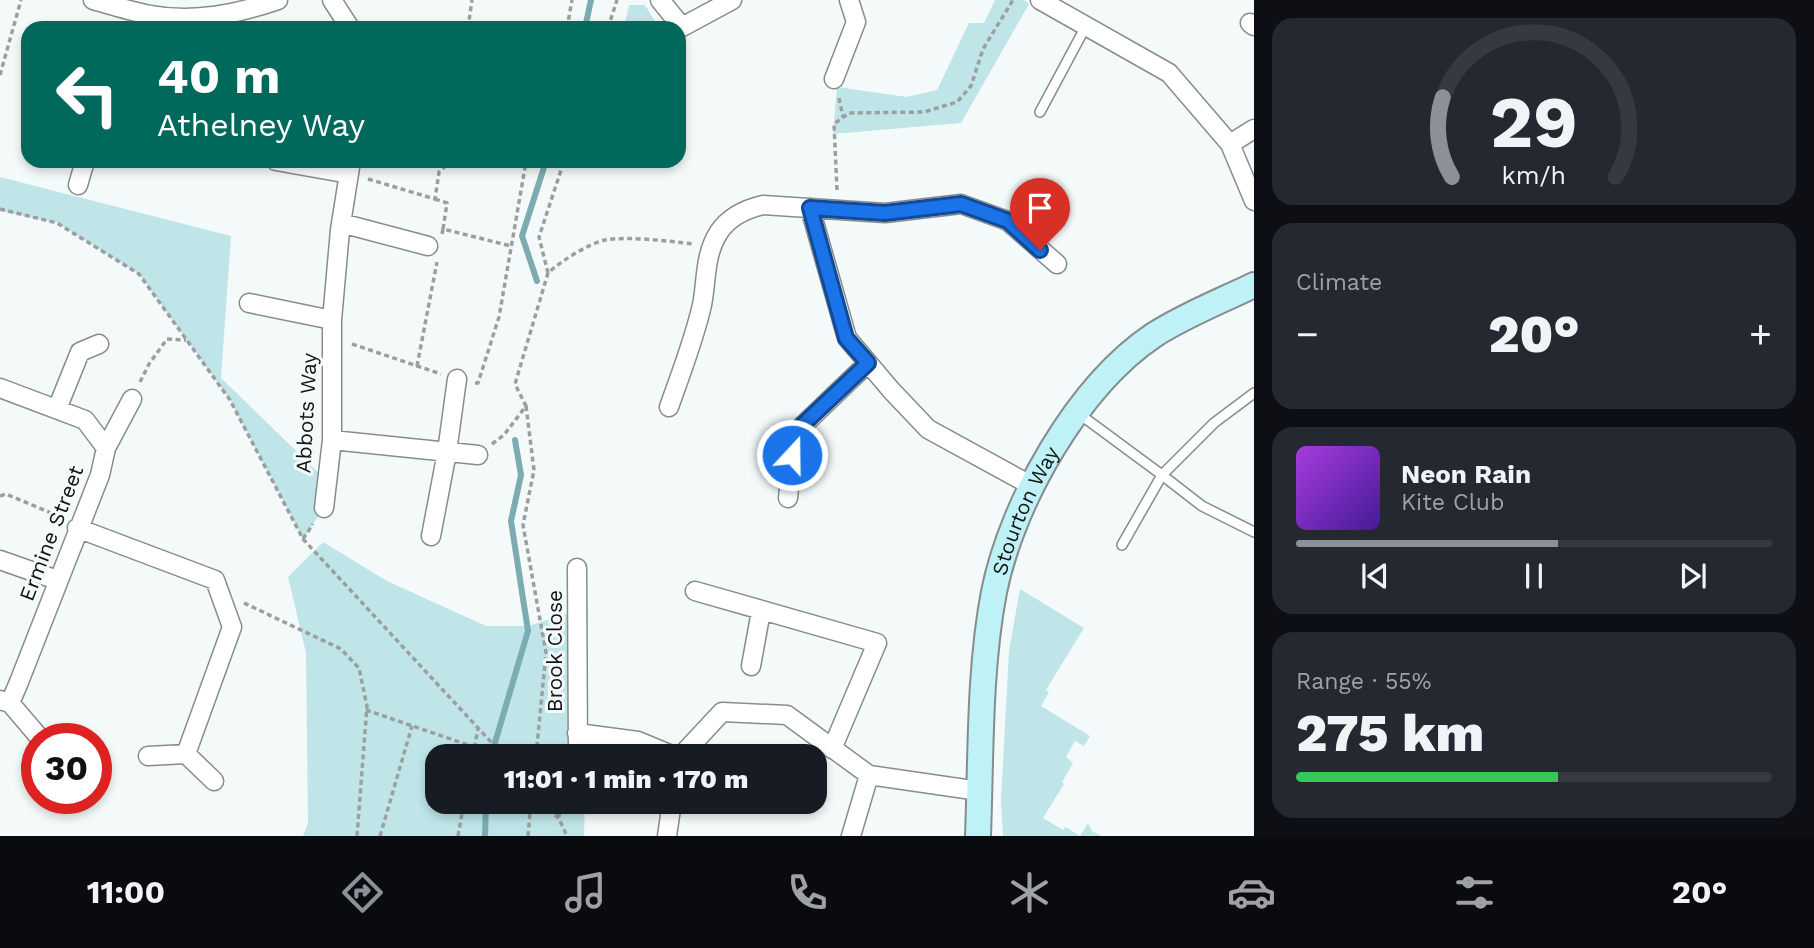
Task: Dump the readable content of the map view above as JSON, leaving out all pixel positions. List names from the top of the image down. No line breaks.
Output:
{"streets":{"street":["Abbots Way","Stourton Way","Ermine Street","Brook Close"]},"page":{"turn":["40 m","Athelney Way"],"tile":["Climate",["Range · 55%","275 km"]],"heat":["−","20°","+"],"song":["Neon Rain","Kite Club"],"limit":"30","trip":"11:01 · 1 min · 170 m","tabs":["11:00","20°"],"gauge":["29","km/h"]}}
